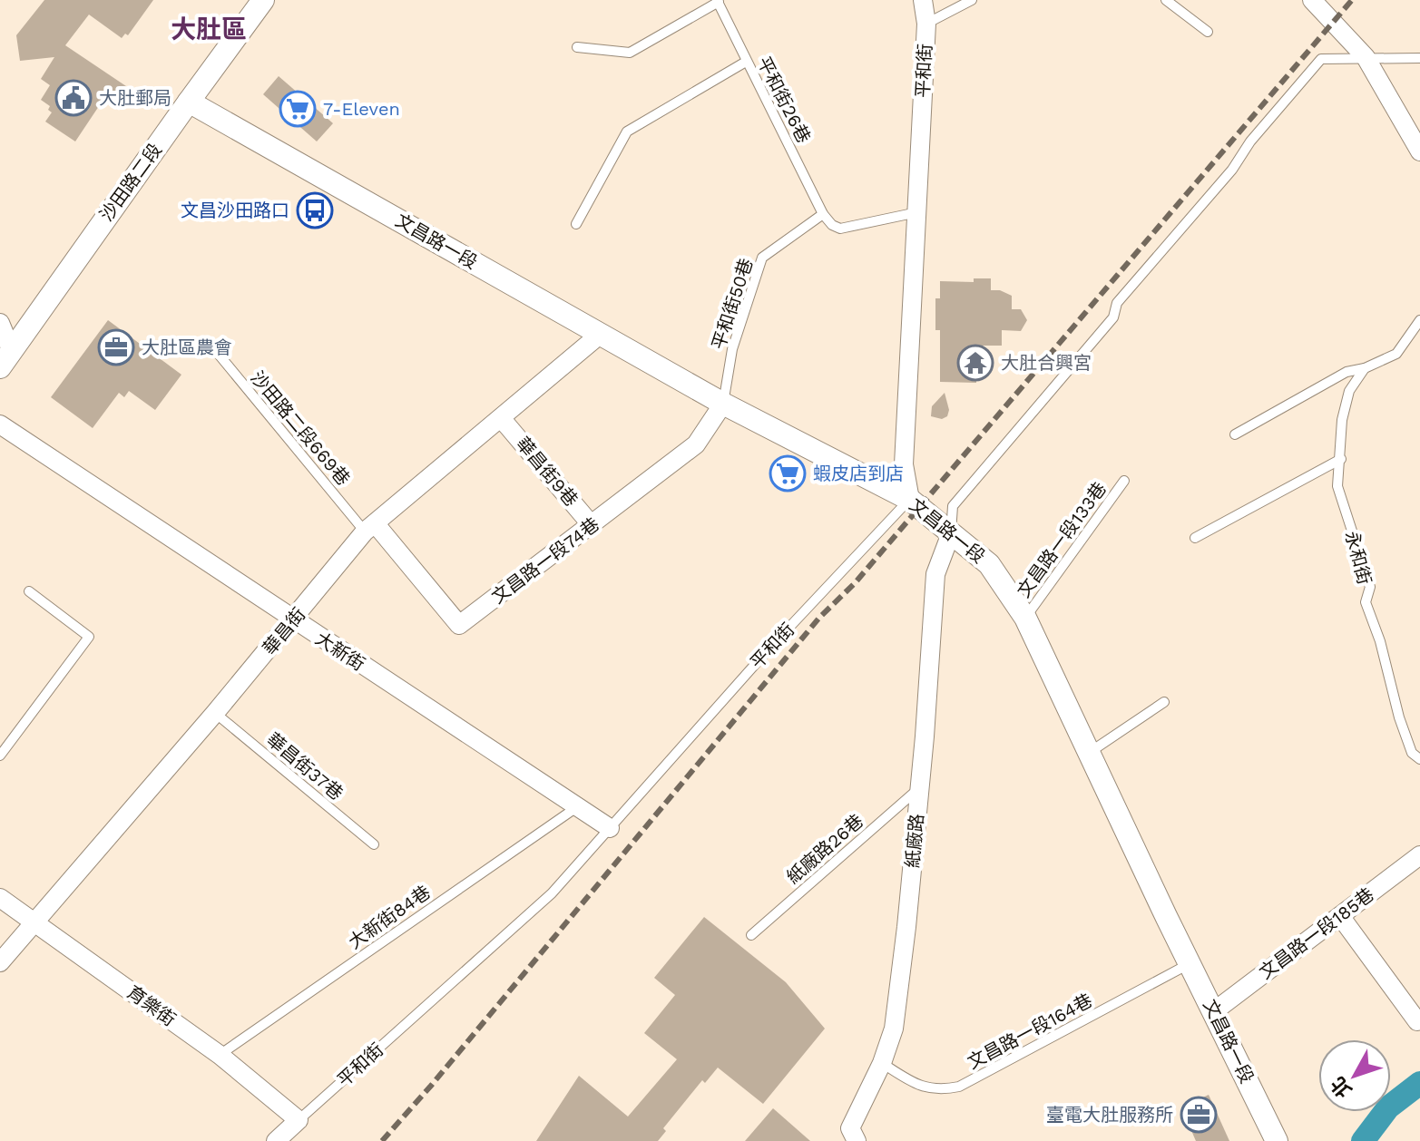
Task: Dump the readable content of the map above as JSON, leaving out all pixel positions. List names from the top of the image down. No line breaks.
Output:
{"streets":{"street":["平和街","沙田路二段","文昌路一段","華昌街9巷","文昌路一段74巷","華昌街","大新街","紙廠路","文昌路一段185巷","育樂街"],"lane":["平和街26巷","平和街50巷","沙田路二段669巷","文昌路一段133巷","永和街","華昌街37巷","紙廠路26巷","大新街84巷","文昌路一段164巷"]},"crossings":[["平和街","文昌路一段"],["平和街","大新街"],["平和街","育樂街"],["平和街26巷","平和街50巷"],["沙田路二段","文昌路一段"],["文昌路一段","平和街50巷"],["文昌路一段","文昌路一段133巷"],["文昌路一段","文昌路一段74巷"],["文昌路一段","華昌街"],["文昌路一段","紙廠路"],["文昌路一段","文昌路一段185巷"],["文昌路一段","文昌路一段164巷"],["平和街50巷","文昌路一段74巷"],["沙田路二段669巷","文昌路一段74巷"],["沙田路二段669巷","華昌街"],["華昌街9巷","文昌路一段74巷"],["華昌街9巷","華昌街"],["文昌路一段74巷","華昌街"],["華昌街","大新街"],["華昌街","華昌街37巷"],["華昌街","育樂街"],["大新街","大新街84巷"],["紙廠路","紙廠路26巷"],["紙廠路","文昌路一段164巷"],["大新街84巷","育樂街"]],"districts":["大肚區"],"places":{"public building":["大肚郵局"],"supermarket":["7-Eleven","蝦皮店到店"],"bus stop":["文昌沙田路口"],"office":["大肚區農會","臺電大肚服務所"],"temple":["大肚合興宮"]},"north":"bottom left"}
